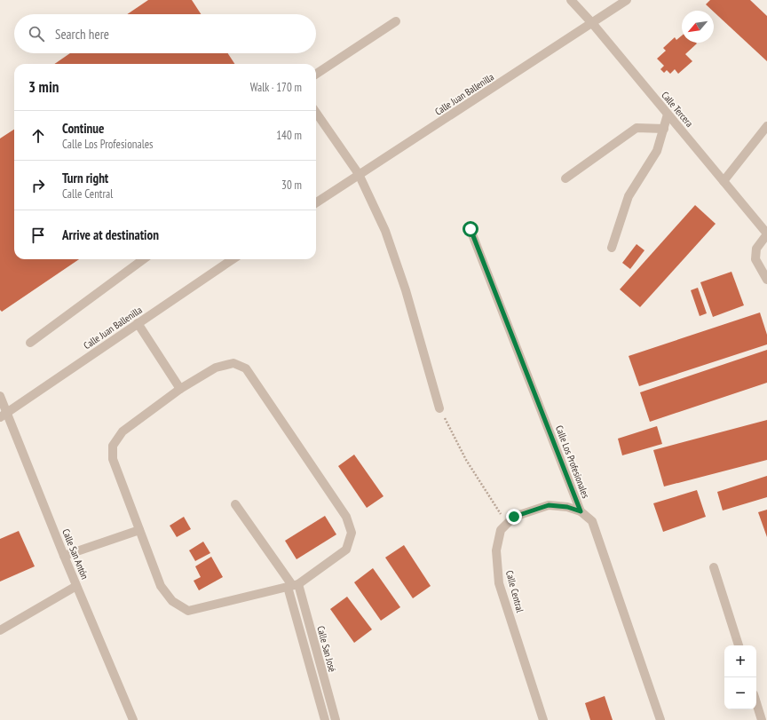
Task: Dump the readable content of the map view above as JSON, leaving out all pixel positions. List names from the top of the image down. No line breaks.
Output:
{"streets":{"street":["Calle Juan Ballenilla","Calle Tercera","Calle Los Profesionales","Calle San Antón","Calle Central","Calle San José"]},"crossings":[["Calle Juan Ballenilla","Calle Tercera"],["Calle Juan Ballenilla","Calle San Antón"],["Calle Los Profesionales","Calle Central"]],"north":"bottom left","page":{"search":"Search here","heading":["3 min","Walk · 170 m"],"list":[["Continue","Calle Los Profesionales","140 m"],["Turn right","Calle Central","30 m"],"Arrive at destination"],"map_buttons":["+","−"]}}
